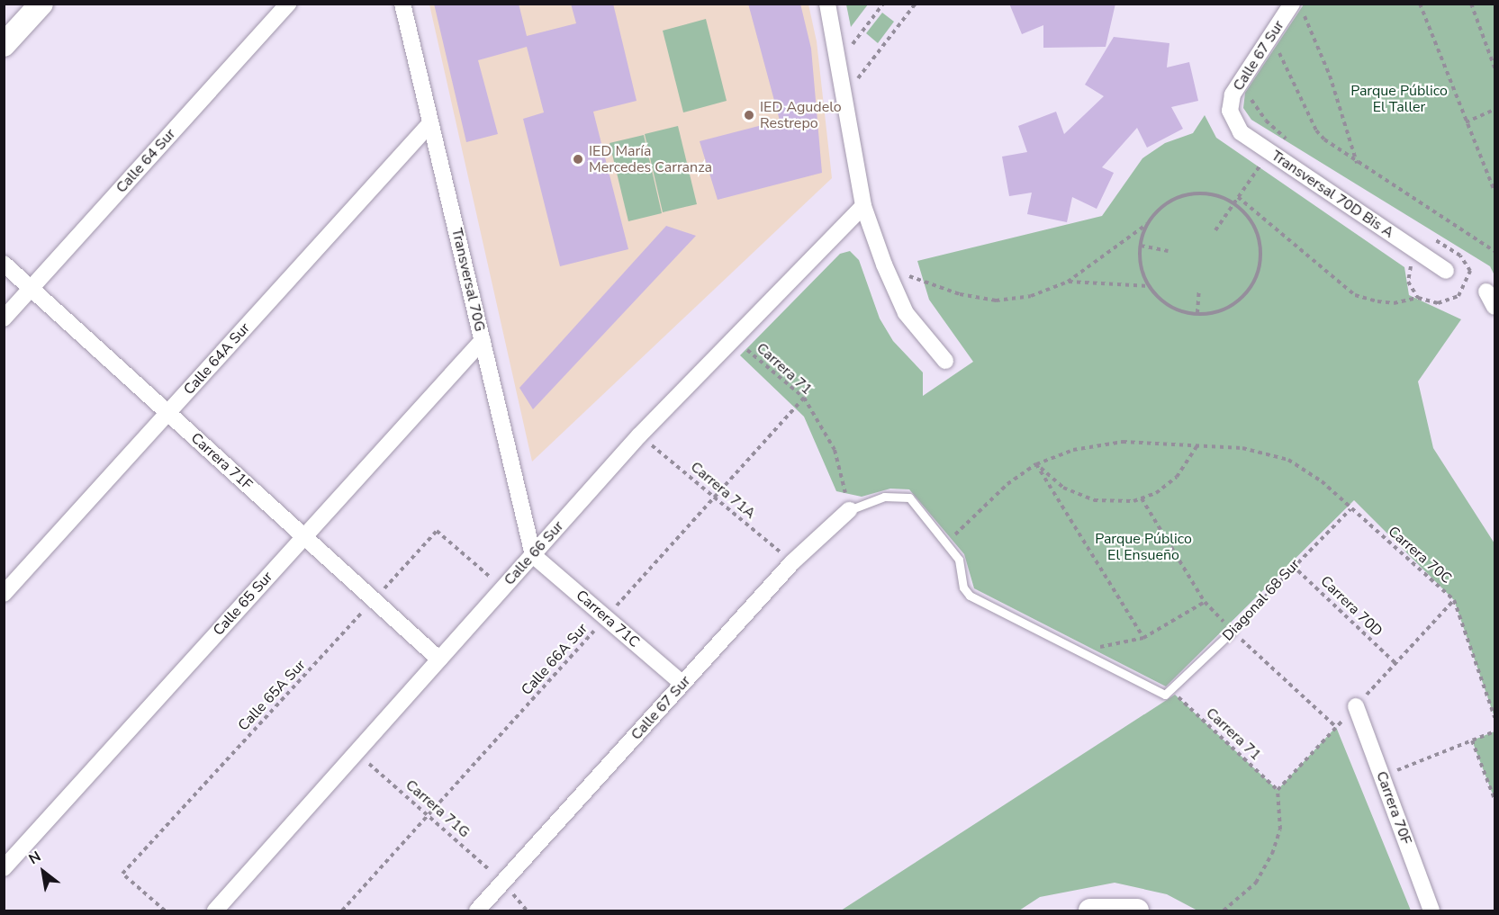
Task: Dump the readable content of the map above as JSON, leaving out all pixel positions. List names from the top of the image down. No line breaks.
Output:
{"streets":{"street":["Calle 67 Sur","Calle 64 Sur","Transversal 70D Bis A","Transversal 70G","Calle 64A Sur","Carrera 71F","Calle 66 Sur","Calle 65 Sur","Carrera 71C","Carrera 70F"],"path":["Carrera 71","Carrera 71A","Carrera 70C","Diagonal 68 Sur","Carrera 70D","Calle 66A Sur","Calle 65A Sur","Carrera 71G"]},"crossings":[["Calle 67 Sur","Transversal 70D Bis A"],["Calle 67 Sur","Carrera 71"],["Calle 67 Sur","Carrera 71A"],["Calle 67 Sur","Carrera 71C"],["Calle 67 Sur","Carrera 71G"],["Calle 64 Sur","Carrera 71F"],["Transversal 70G","Calle 64A Sur"],["Transversal 70G","Calle 66 Sur"],["Transversal 70G","Calle 65 Sur"],["Transversal 70G","Carrera 71C"],["Calle 64A Sur","Carrera 71F"],["Carrera 71","Calle 66 Sur"],["Carrera 71","Calle 66A Sur"],["Carrera 71F","Calle 66 Sur"],["Carrera 71F","Calle 65 Sur"],["Carrera 71F","Calle 65A Sur"],["Carrera 71A","Calle 66 Sur"],["Carrera 71A","Calle 66A Sur"],["Calle 66 Sur","Carrera 71C"],["Calle 66 Sur","Calle 65A Sur"],["Calle 66 Sur","Carrera 71G"],["Carrera 70C","Diagonal 68 Sur"],["Diagonal 68 Sur","Carrera 70D"],["Carrera 71C","Calle 66A Sur"],["Calle 66A Sur","Carrera 71G"]],"parks":["Parque Público El Taller","Parque Público El Ensueño"],"places":["IED Agudelo Restrepo","IED María Mercedes Carranza"],"north":"top left"}
